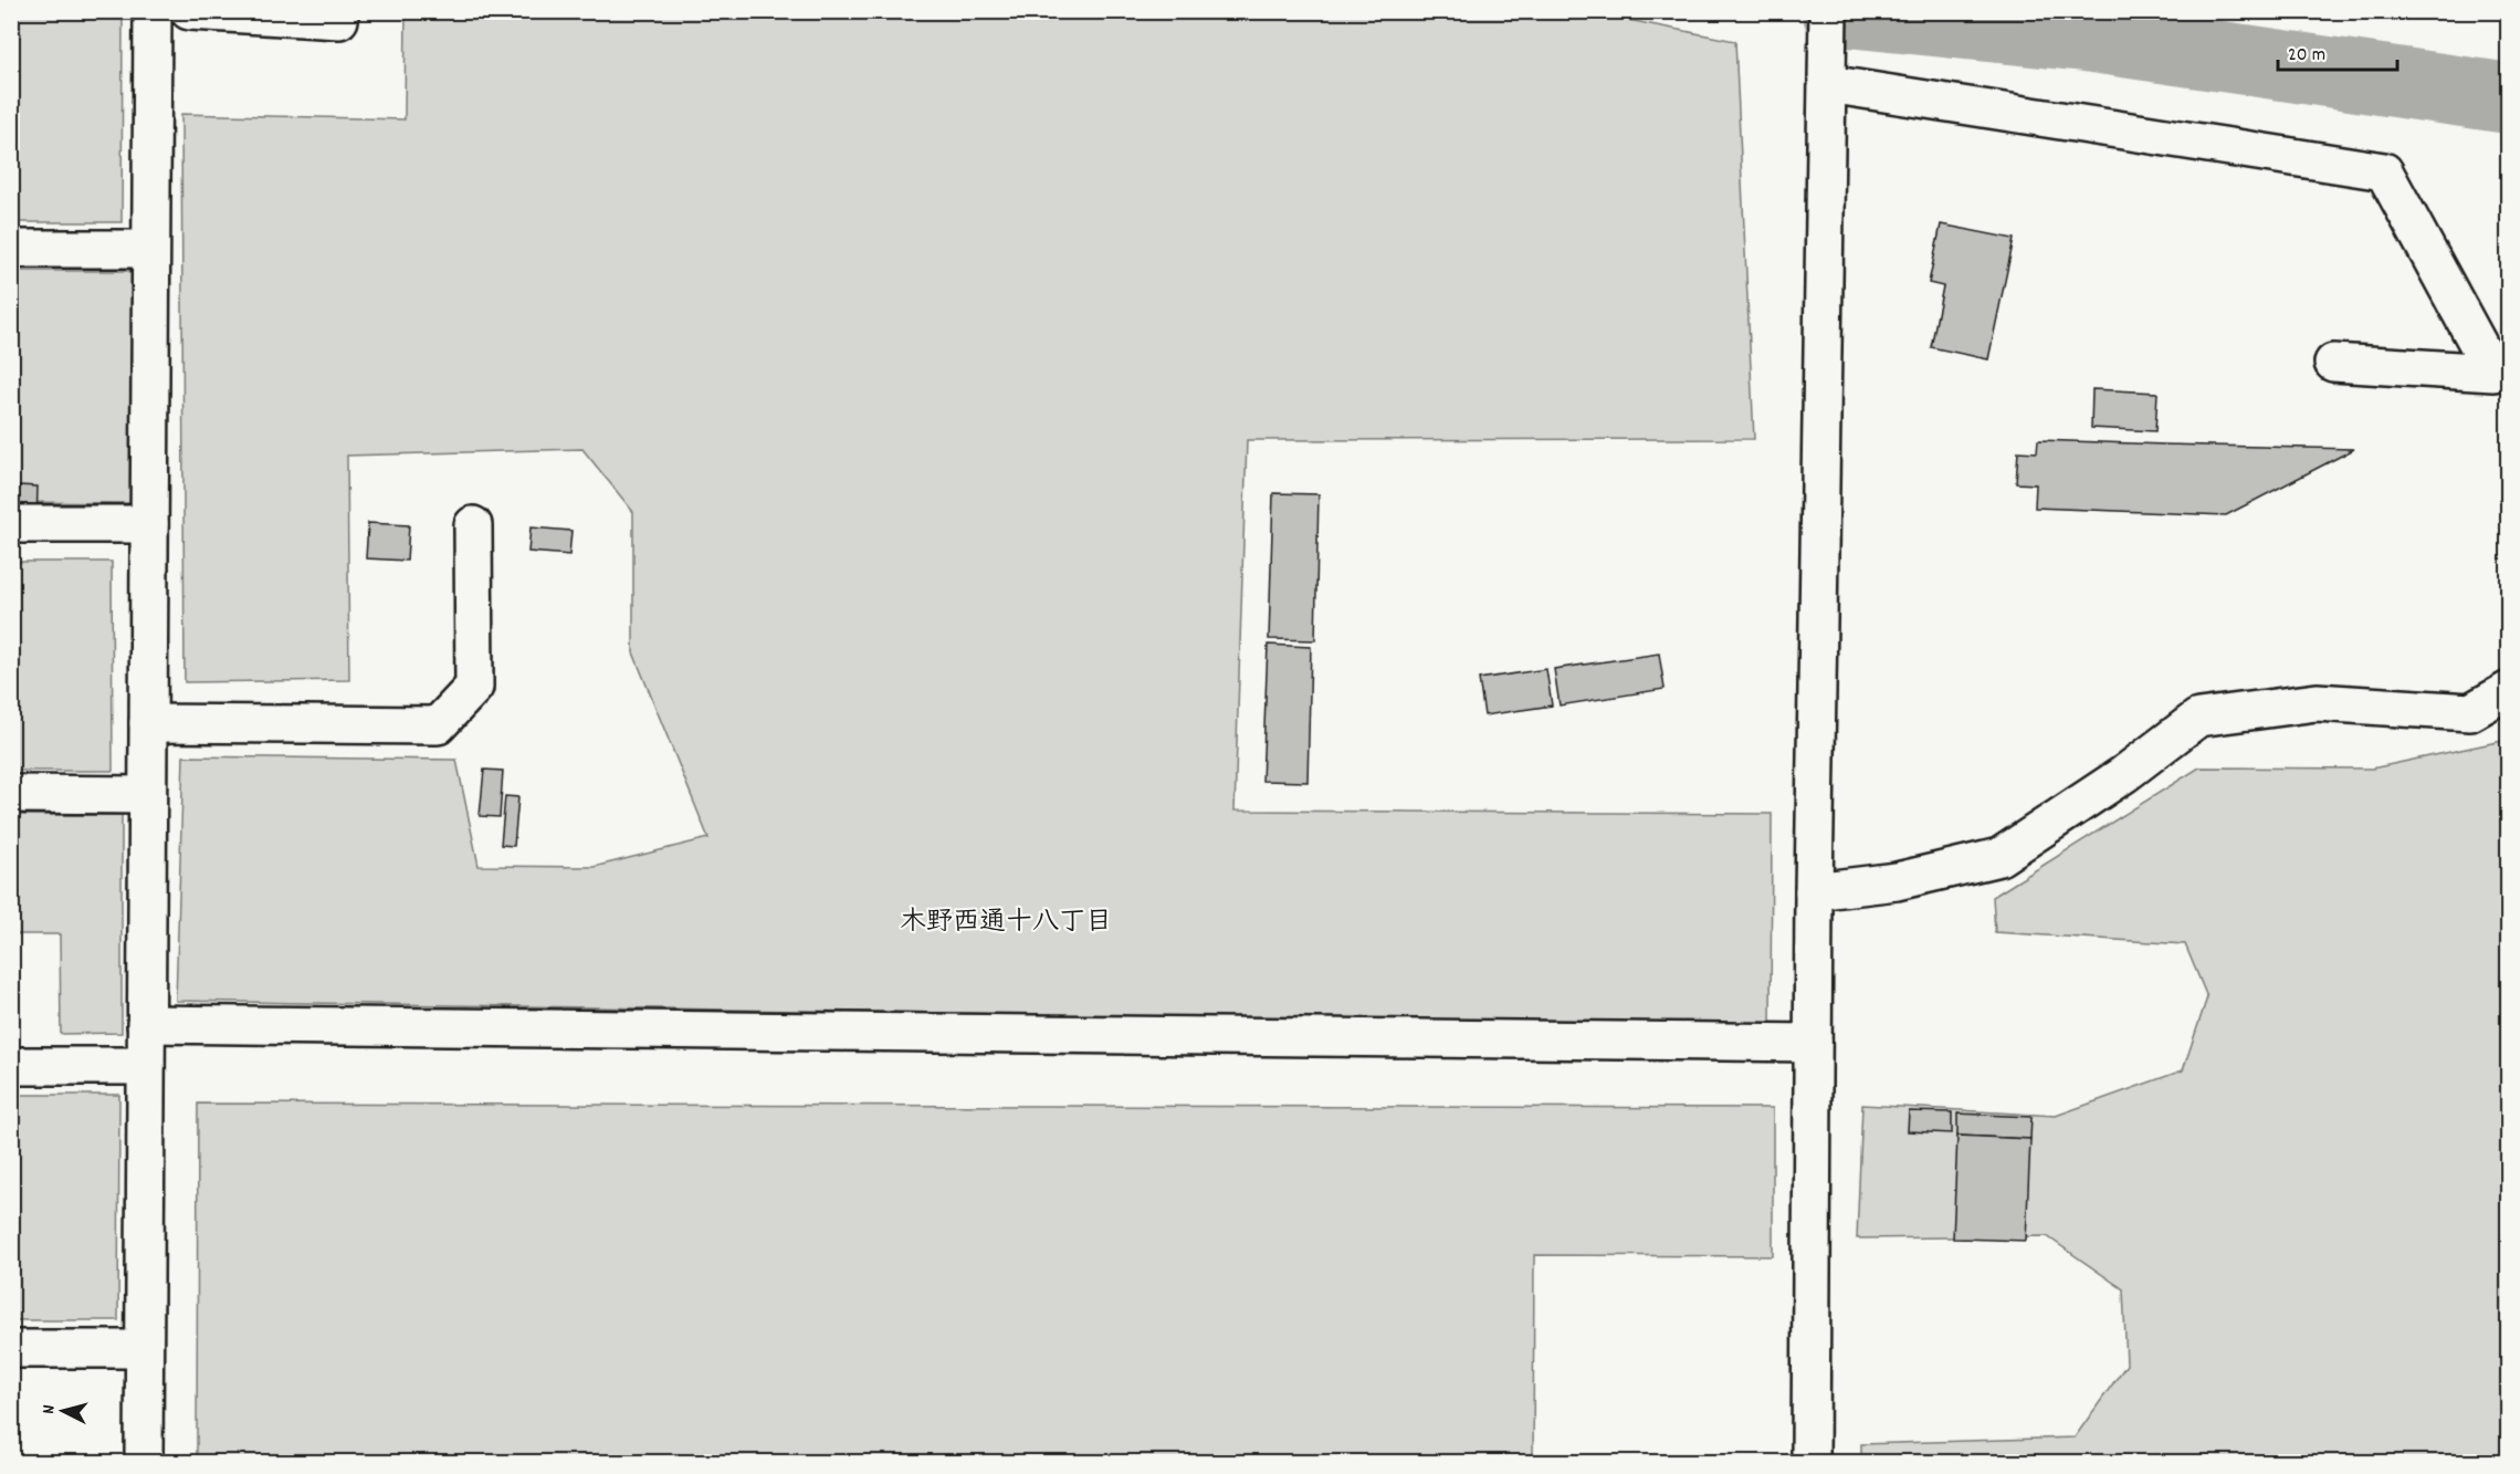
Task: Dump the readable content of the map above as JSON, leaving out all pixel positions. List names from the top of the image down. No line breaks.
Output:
{"districts":["木野西通十八丁目"],"scale_bar":"20 m","north":"left"}
